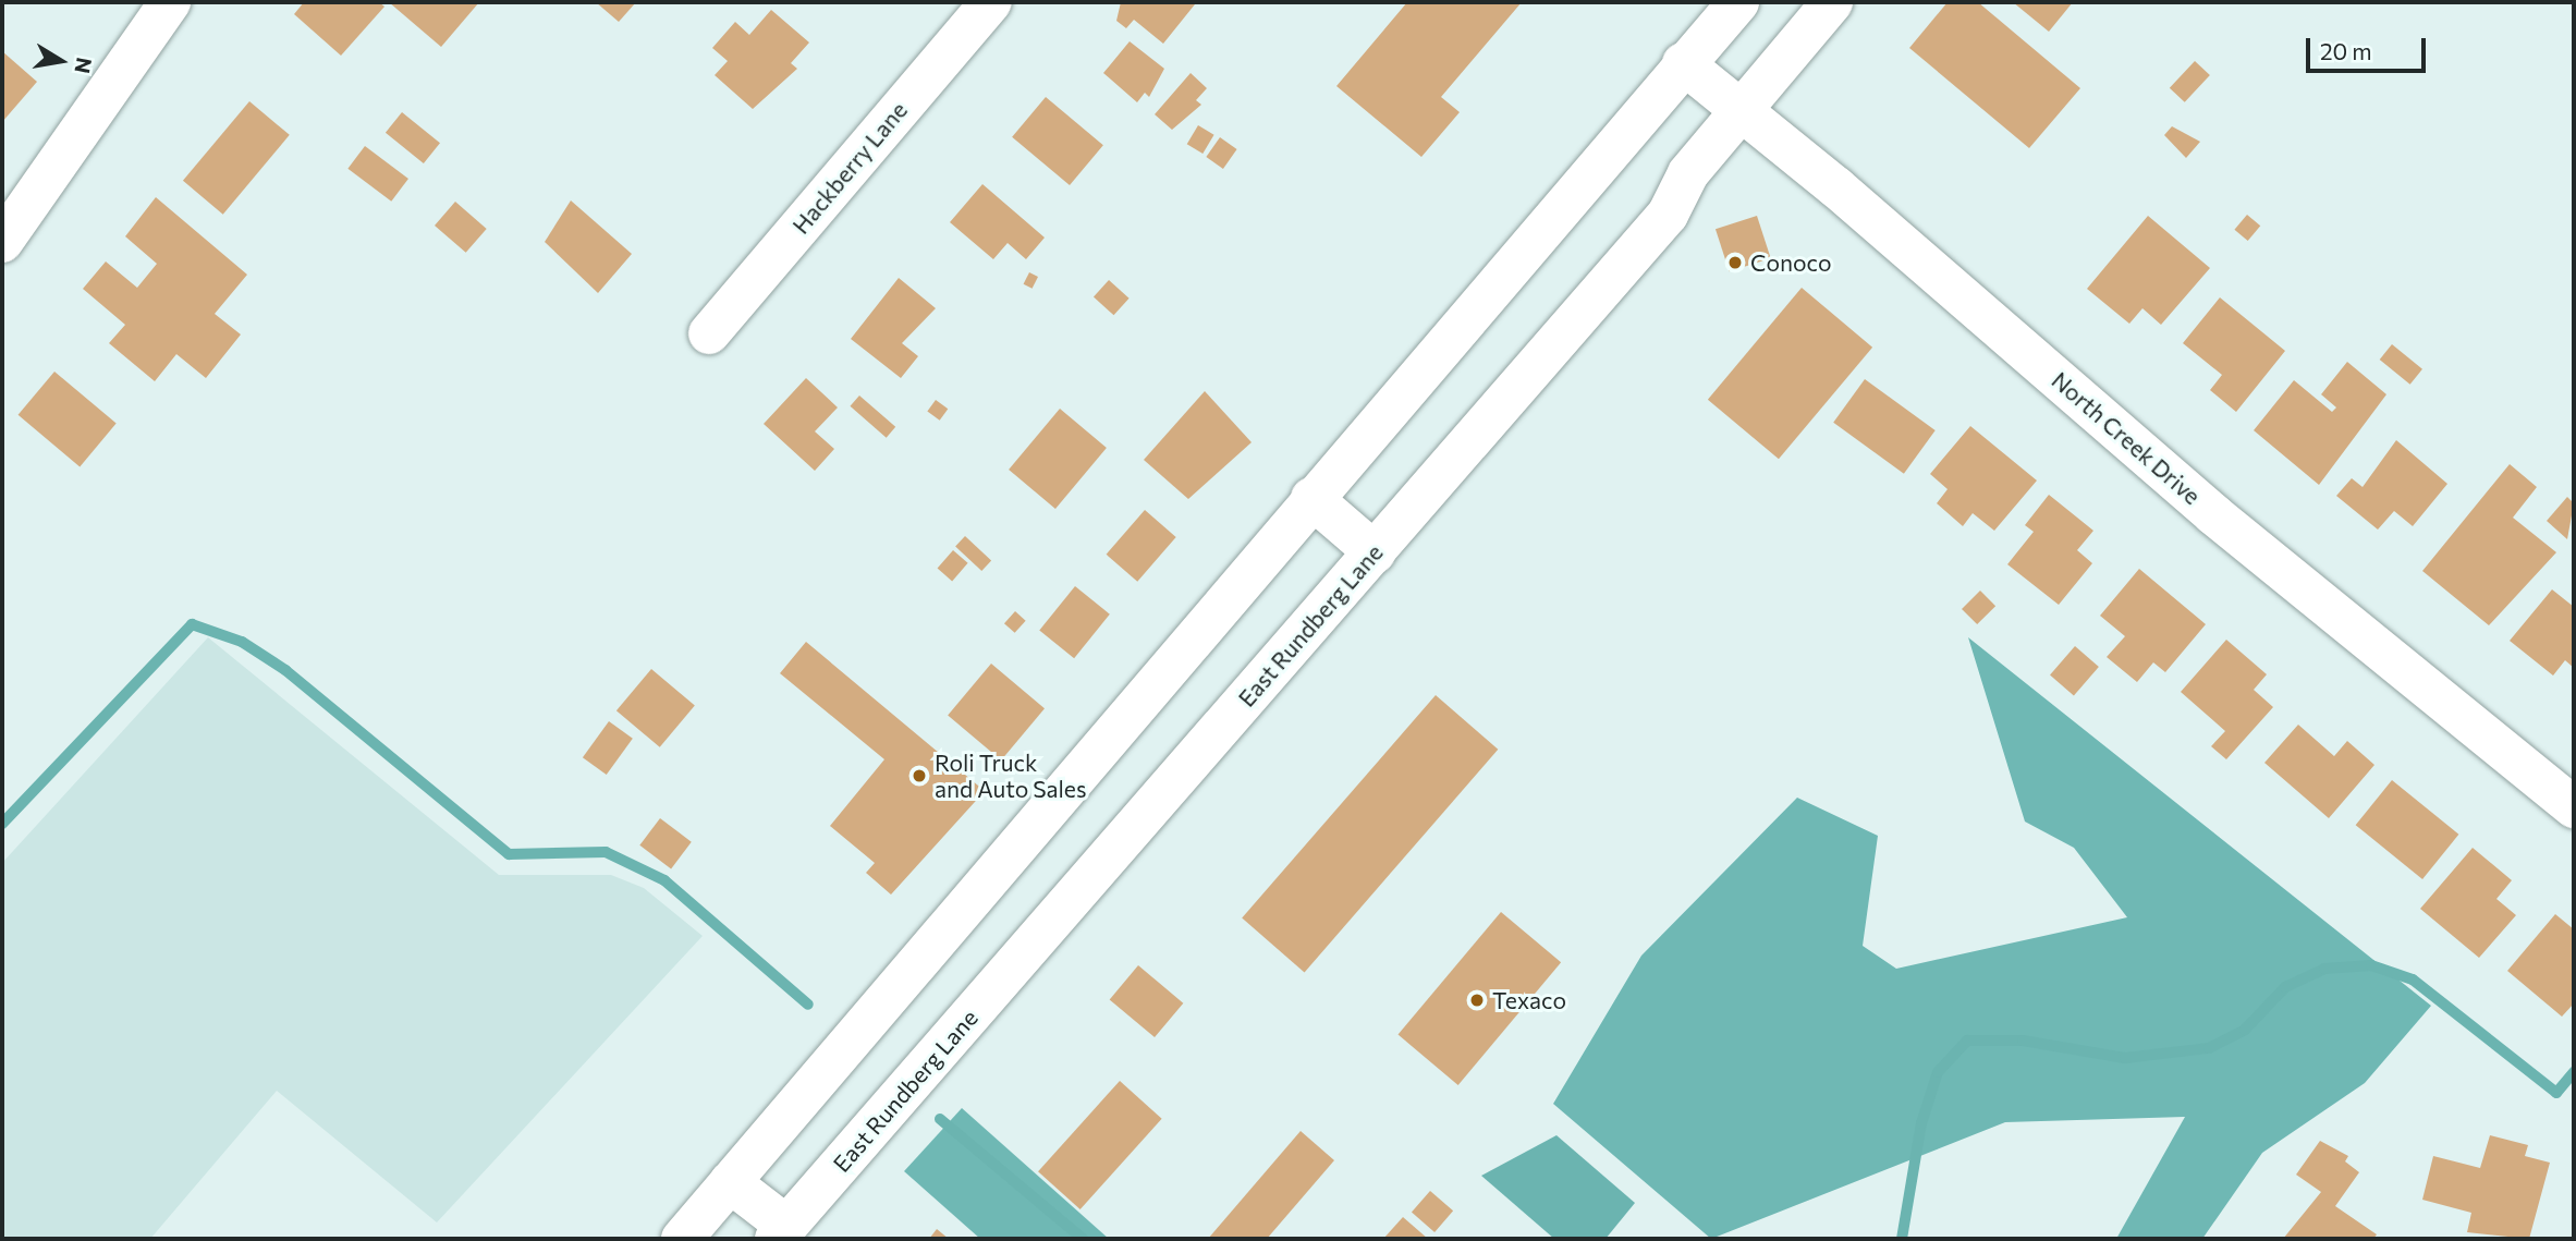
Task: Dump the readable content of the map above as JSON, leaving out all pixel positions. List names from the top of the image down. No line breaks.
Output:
{"streets":{"main road":["Hackberry Lane","North Creek Drive","East Rundberg Lane"]},"crossings":[["North Creek Drive","East Rundberg Lane"]],"places":["Conoco","Roli Truck and Auto Sales","Texaco"],"scale_bar":"20 m","north":"right"}
